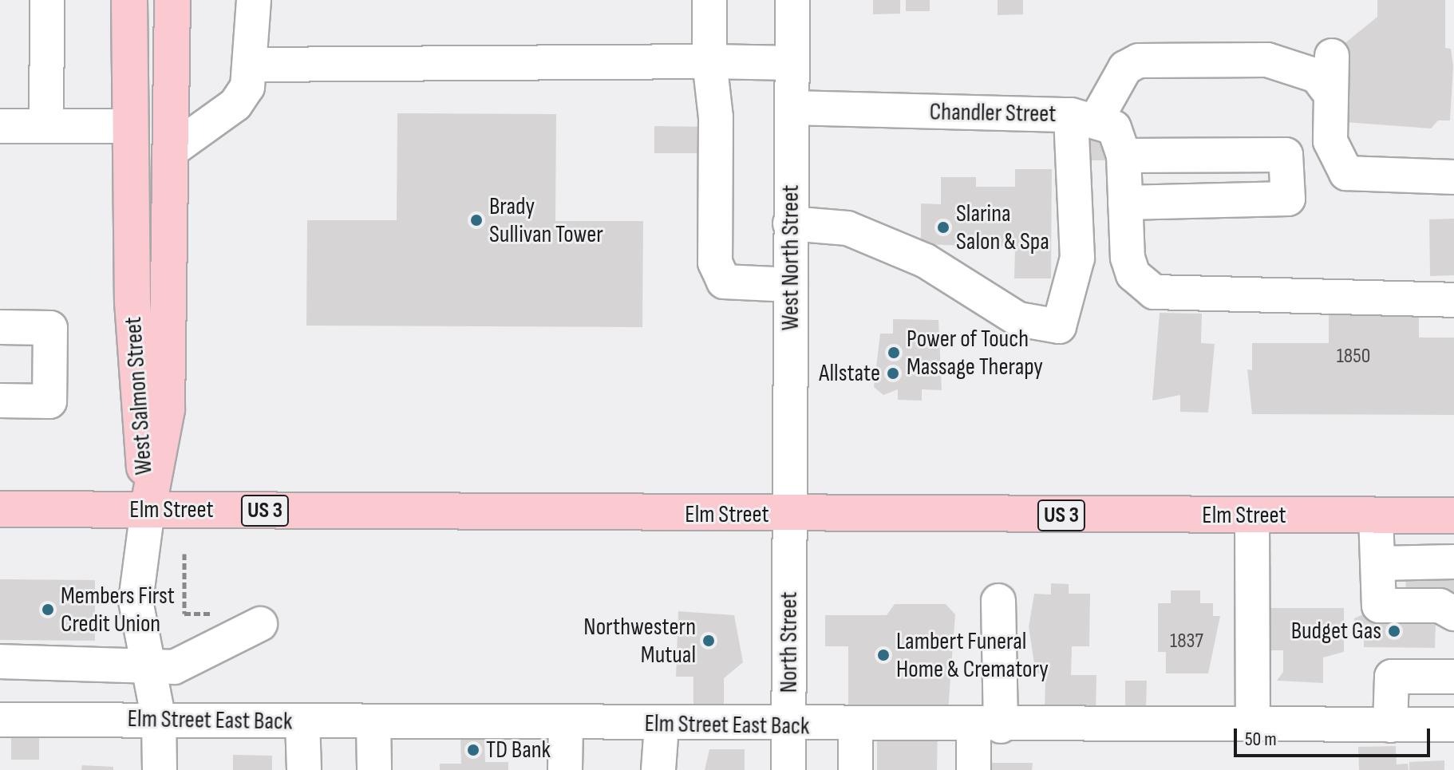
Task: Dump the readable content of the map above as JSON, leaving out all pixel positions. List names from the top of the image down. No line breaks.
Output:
{"streets":{"main road":["West Salmon Street","Elm Street","US 3"],"street":["Chandler Street","West North Street","North Street","Elm Street East Back"]},"crossings":[["Chandler Street","West North Street"],["West North Street","Elm Street"],["West North Street","North Street"],["West Salmon Street","Elm Street"],["Elm Street","North Street"],["North Street","Elm Street East Back"]],"places":["Brady Sullivan Tower","Slarina Salon & Spa","Power of Touch Massage Therapy","Allstate","Members First Credit Union","Budget Gas","Northwestern Mutual","Lambert Funeral Home & Crematory","TD Bank"],"house_numbers":["1850","1837"],"scale_bar":"50 m"}
